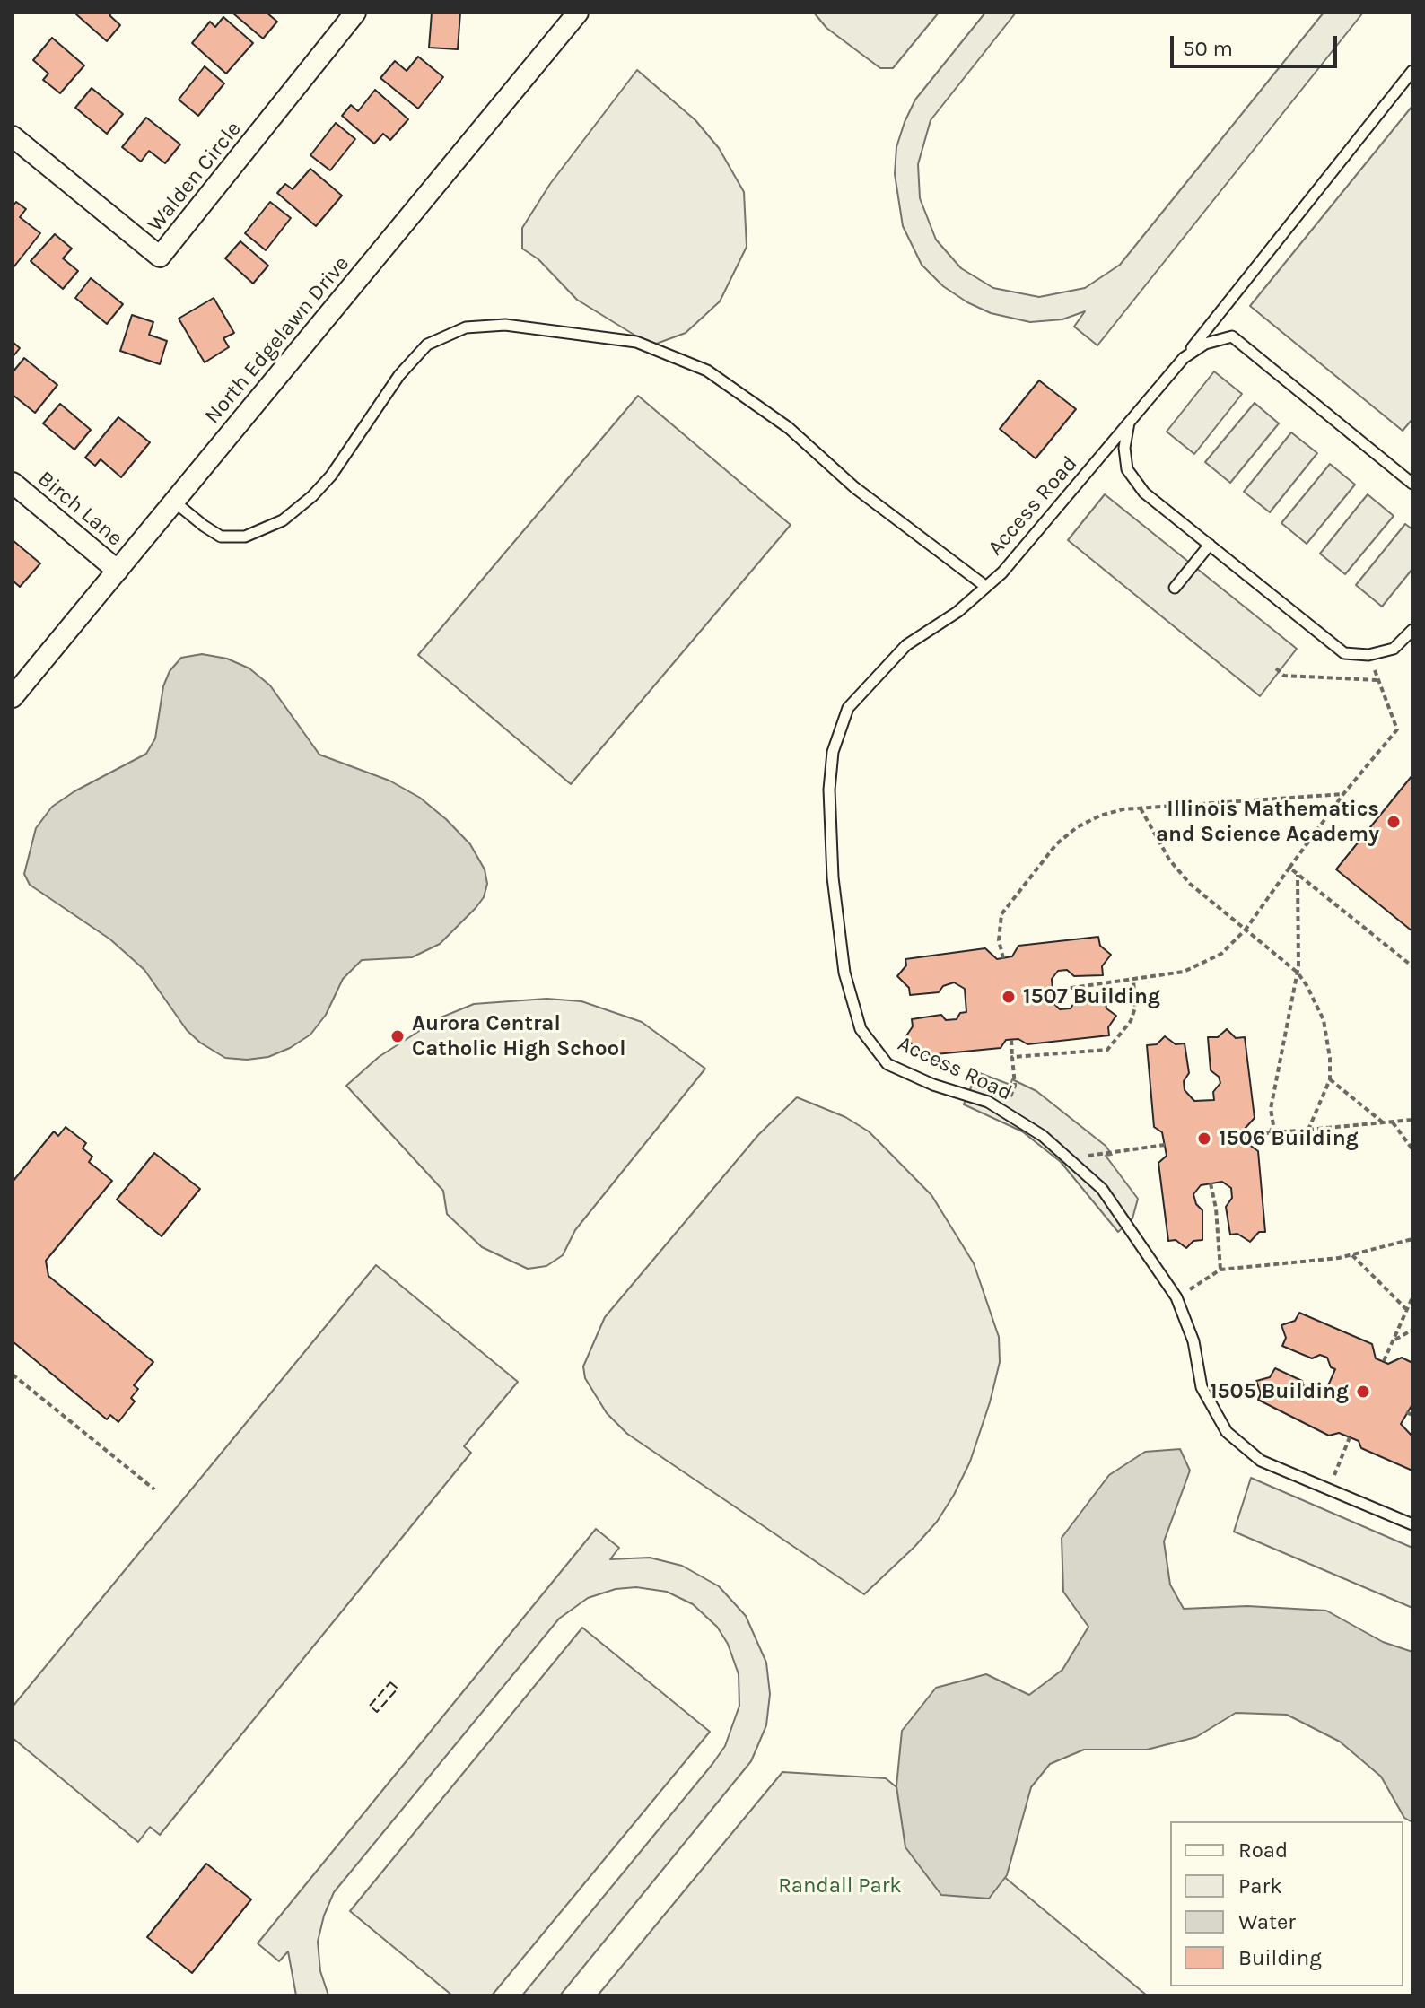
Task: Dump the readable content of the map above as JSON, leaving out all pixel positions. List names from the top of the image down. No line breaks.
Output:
{"streets":{"street":["Walden Circle","North Edgelawn Drive","Birch Lane"],"lane":["Access Road"]},"crossings":[["North Edgelawn Drive","Birch Lane"]],"parks":["Randall Park"],"places":["Illinois Mathematics and Science Academy","1507 Building","Aurora Central Catholic High School","1506 Building","1505 Building"],"legend":["Road","Park","Water","Building"],"scale_bar":"50 m"}
